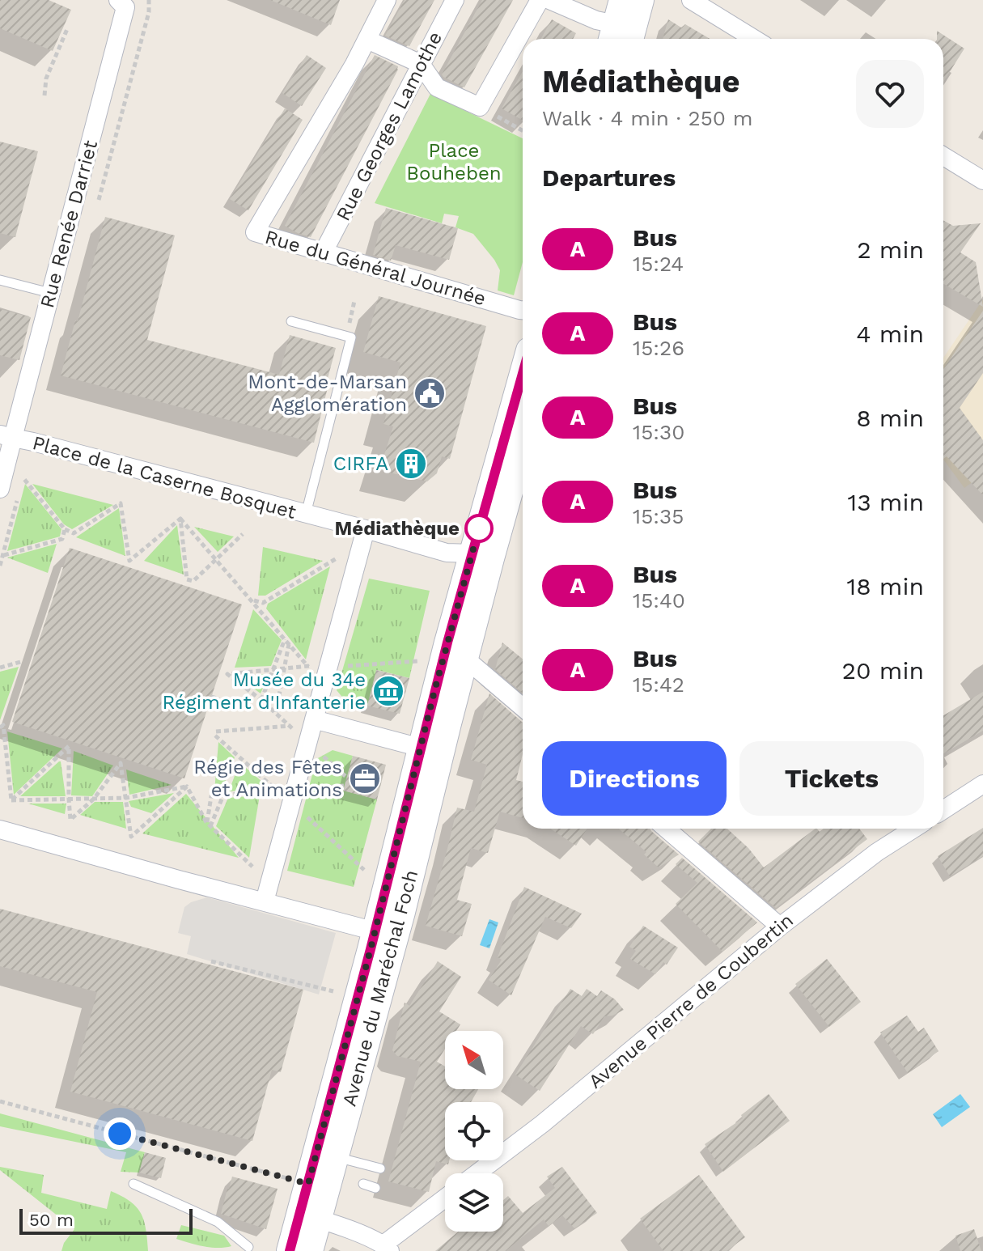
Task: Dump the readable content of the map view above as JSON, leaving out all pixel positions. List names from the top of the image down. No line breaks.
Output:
{"streets":{"main road":["Avenue du Maréchal Foch"],"street":["Rue Georges Lamothe","Rue Renée Darriet","Rue du Général Journée","Place de la Caserne Bosquet","Avenue Pierre de Coubertin"]},"crossings":[["Rue Georges Lamothe","Rue du Général Journée"],["Rue Renée Darriet","Place de la Caserne Bosquet"],["Place de la Caserne Bosquet","Avenue du Maréchal Foch"]],"parks":["Place Bouheben"],"places":{"public building":["Mont-de-Marsan Agglomération"],"building":["CIRFA"],"other":["Médiathèque"],"museum":["Musée du 34e Régiment d'Infanterie"],"office":["Régie des Fêtes et Animations"]},"lines":["bus line A"],"scale_bar":"50 m","north":"top left","page":{"heading":[["Médiathèque","Walk · 4 min · 250 m"],"Departures"],"list":[{"mark":"A","name":"Bus","note":"15:24","value":"2 min"},{"mark":"A","name":"Bus","note":"15:26","value":"4 min"},{"mark":"A","name":"Bus","note":"15:30","value":"8 min"},{"mark":"A","name":"Bus","note":"15:35","value":"13 min"},{"mark":"A","name":"Bus","note":"15:40","value":"18 min"},{"mark":"A","name":"Bus","note":"15:42","value":"20 min"}],"buttons":["Directions","Tickets"],"scale":"50 m"}}
